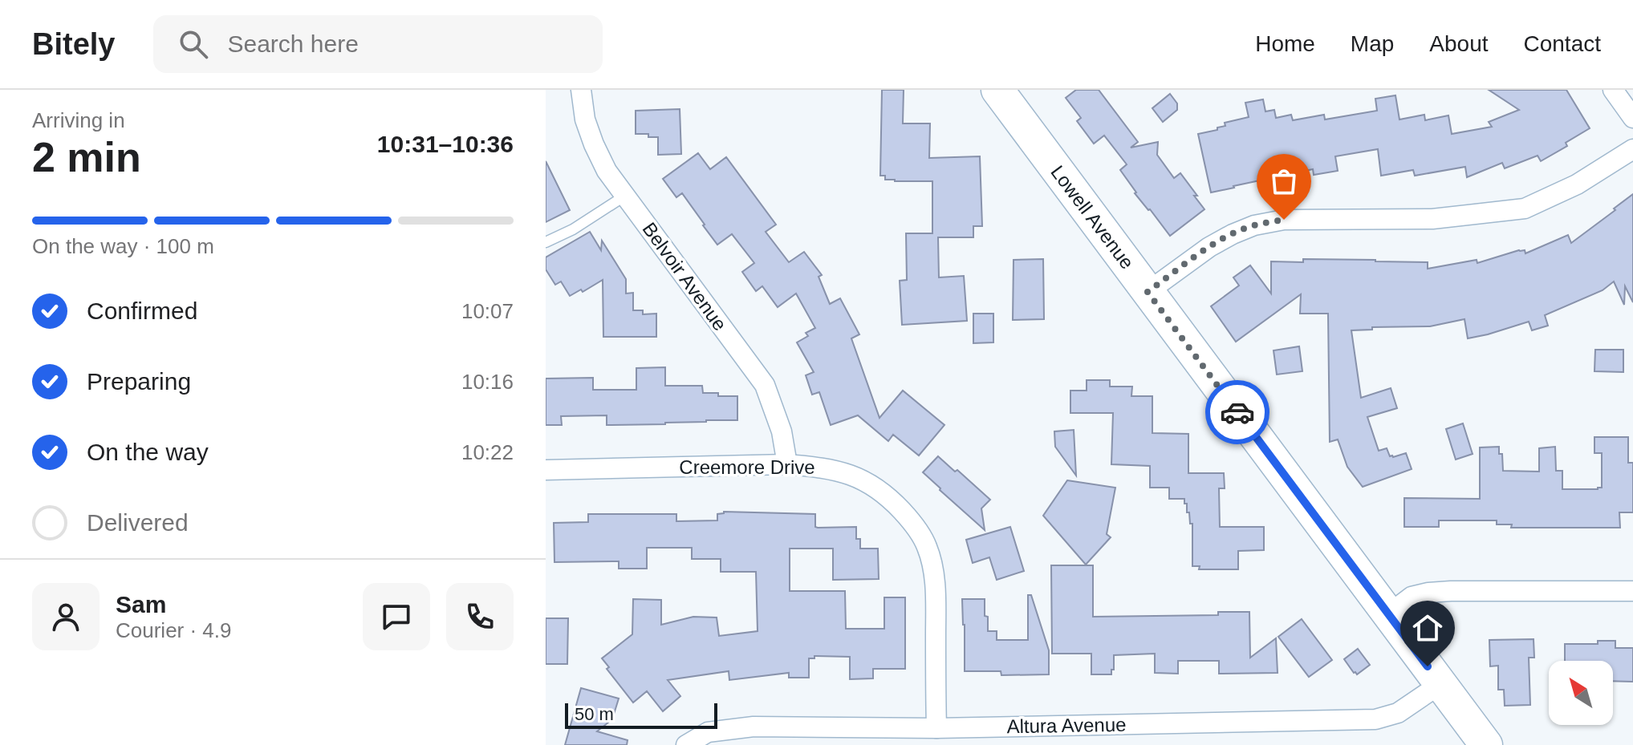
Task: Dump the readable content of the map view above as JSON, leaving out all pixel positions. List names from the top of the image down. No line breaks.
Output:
{"streets":{"main road":["Lowell Avenue"],"street":["Belvoir Avenue","Creemore Drive","Altura Avenue"]},"crossings":[["Lowell Avenue","Altura Avenue"],["Belvoir Avenue","Creemore Drive"],["Creemore Drive","Altura Avenue"]],"scale_bar":"50 m","north":"top left","page":{"header":"Bitely","search":"Search here","nav":["Home","Map","About","Contact"],"heading":["2 min","Arriving in","10:31–10:36"],"panel":["Sam","Courier · 4.9"],"bar":"On the way · 100 m","list":[["Confirmed","10:07"],["Preparing","10:16"],["On the way","10:22"],"Delivered"],"scale":"50 m"}}
